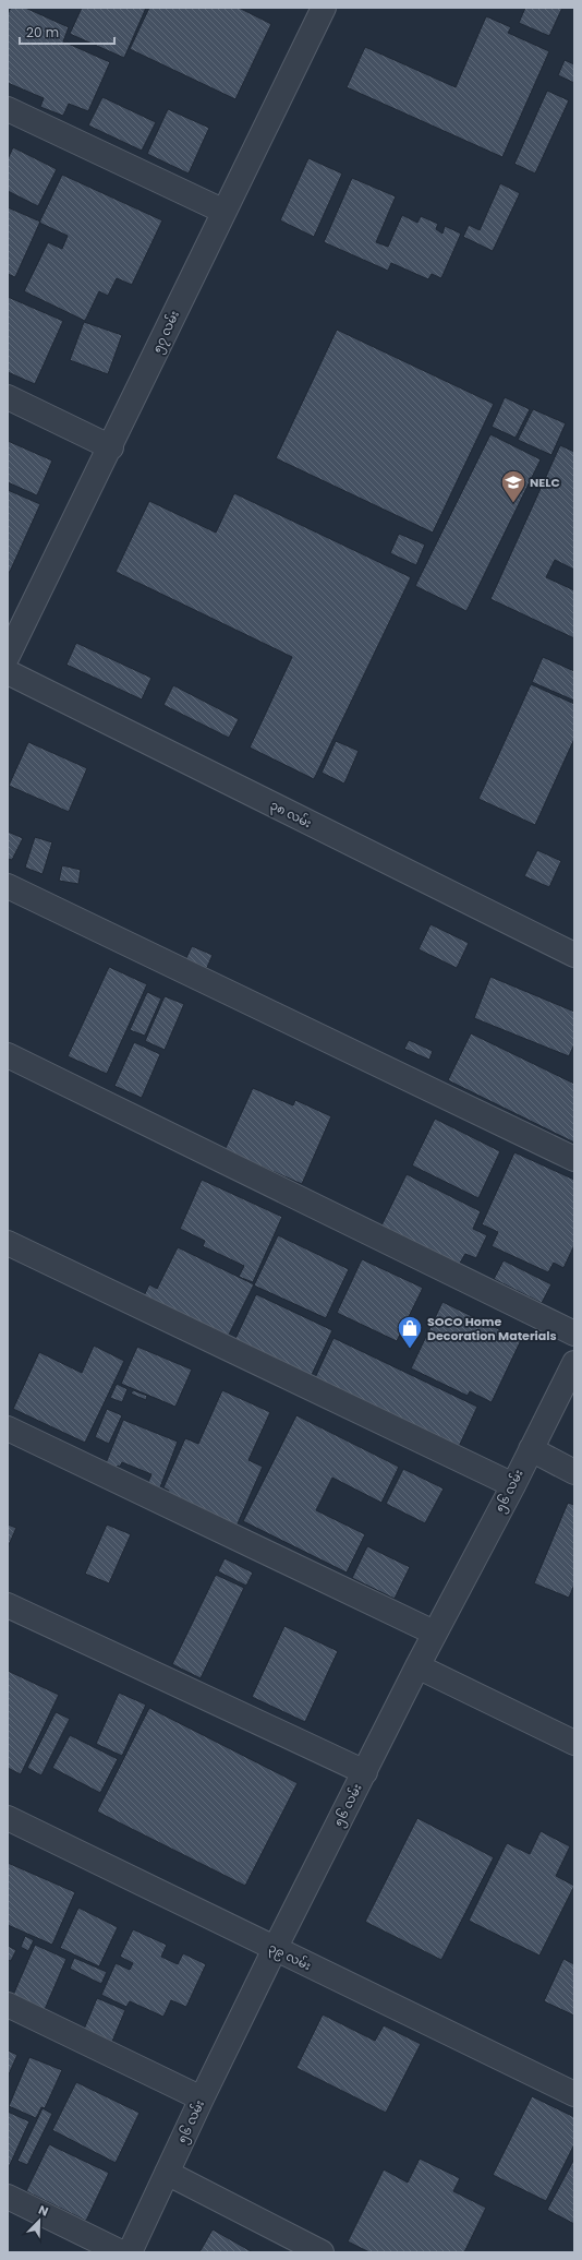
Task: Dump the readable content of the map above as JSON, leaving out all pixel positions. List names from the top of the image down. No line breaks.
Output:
{"streets":{"street":["၅၇ လမ်း","၃၈ လမ်း","၅၆ လမ်း","၃၉ လမ်း"]},"crossings":[["၅၆ လမ်း","၃၉ လမ်း"]],"places":{"school or university":["NELC"],"shop":["SOCO Home Decoration Materials"]},"scale_bar":"20 m","north":"top right"}
